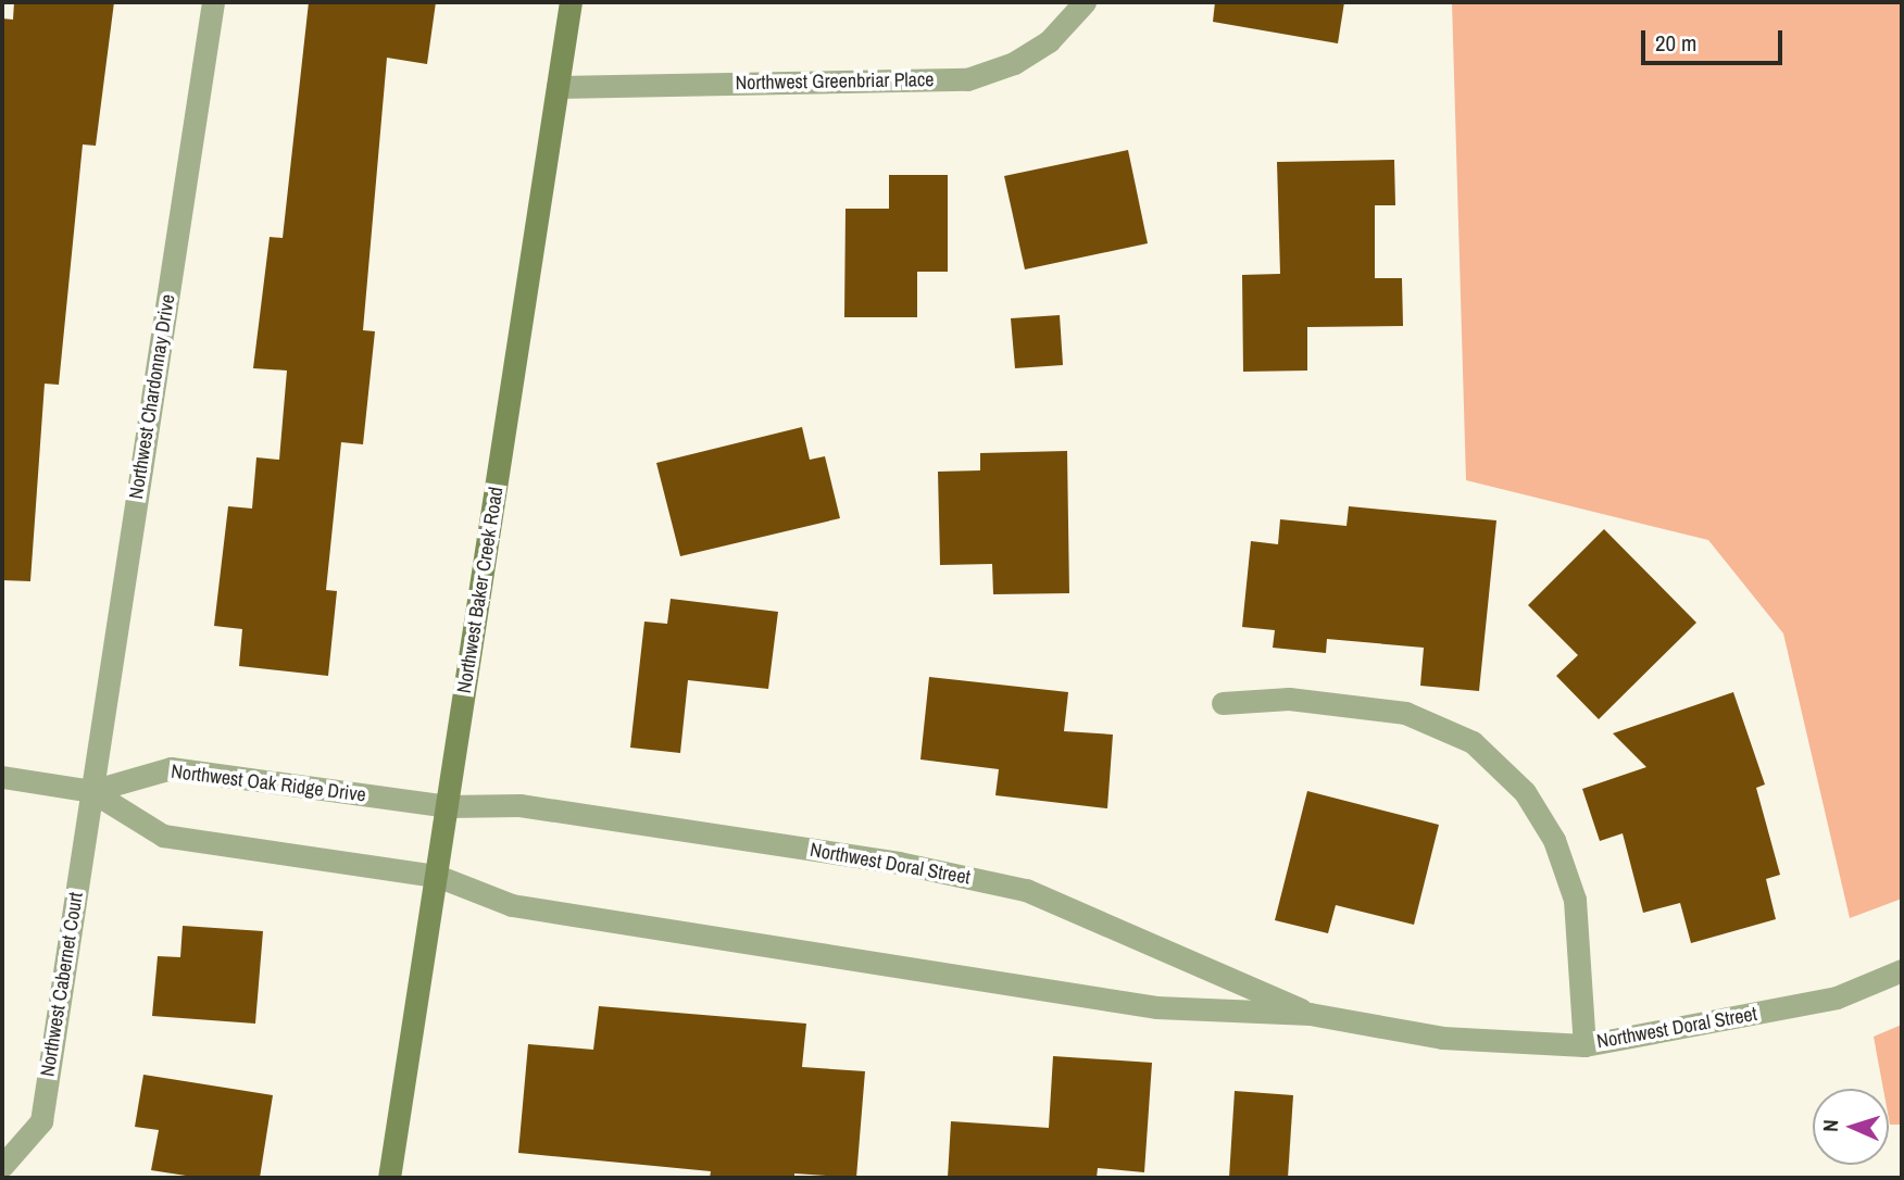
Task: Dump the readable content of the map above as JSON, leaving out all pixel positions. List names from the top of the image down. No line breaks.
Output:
{"streets":{"main road":["Northwest Baker Creek Road"],"street":["Northwest Greenbriar Place","Northwest Chardonnay Drive","Northwest Oak Ridge Drive","Northwest Doral Street","Northwest Cabernet Court"]},"crossings":[["Northwest Greenbriar Place","Northwest Baker Creek Road"],["Northwest Chardonnay Drive","Northwest Oak Ridge Drive"],["Northwest Chardonnay Drive","Northwest Cabernet Court"],["Northwest Baker Creek Road","Northwest Oak Ridge Drive"],["Northwest Baker Creek Road","Northwest Doral Street"],["Northwest Oak Ridge Drive","Northwest Doral Street"],["Northwest Oak Ridge Drive","Northwest Cabernet Court"]],"scale_bar":"20 m","north":"left"}
